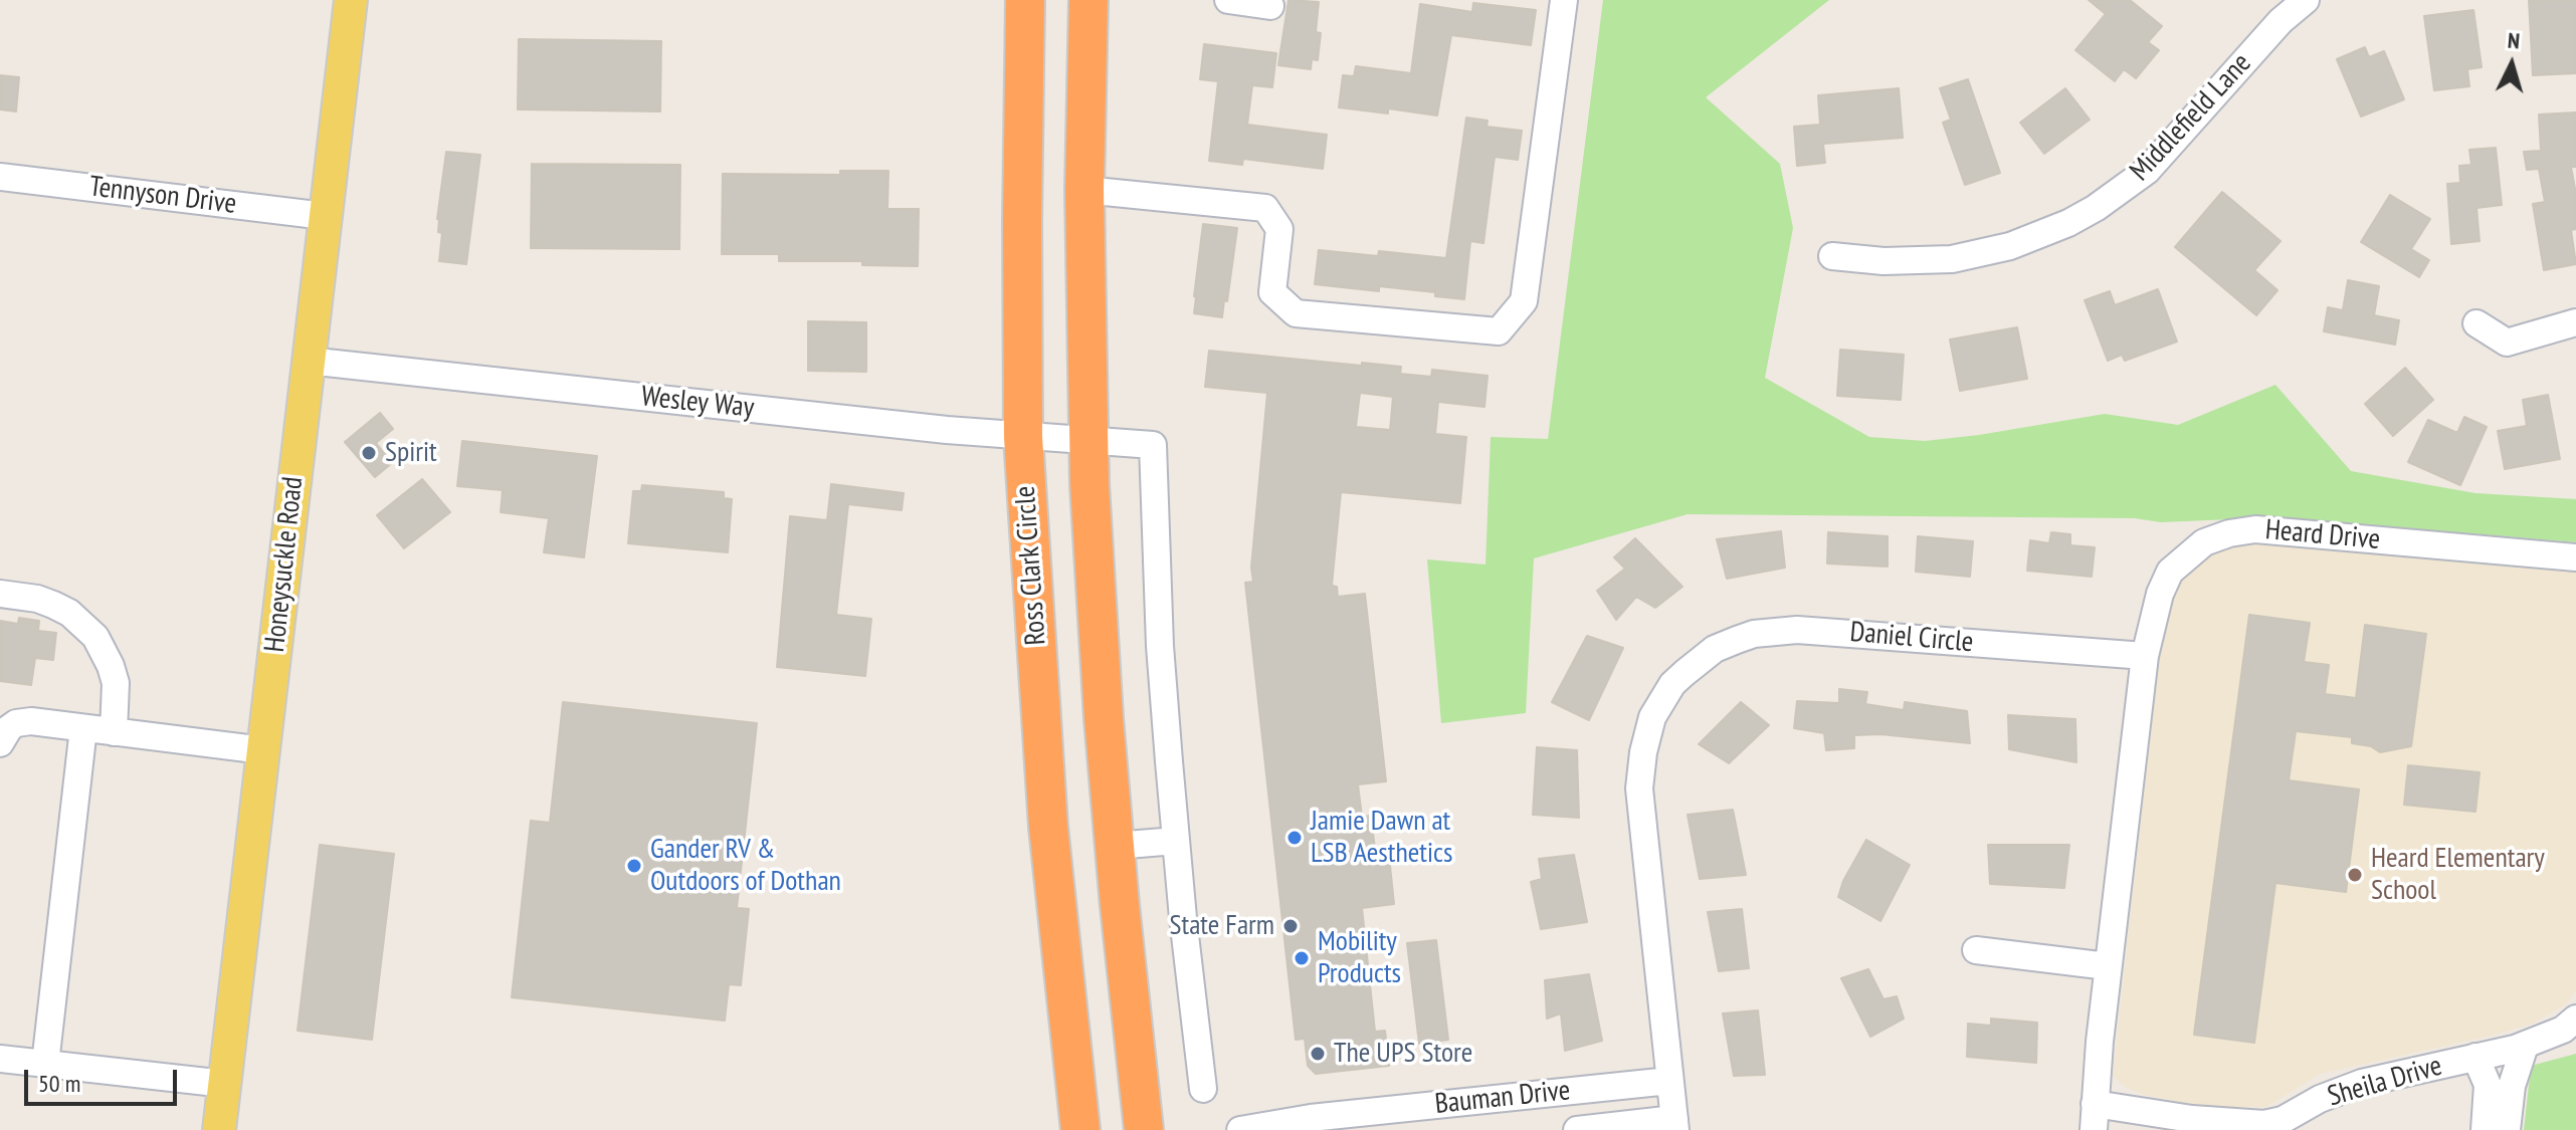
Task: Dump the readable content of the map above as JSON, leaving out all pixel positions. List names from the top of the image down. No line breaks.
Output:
{"streets":{"highway":["Ross Clark Circle"],"main road":["Honeysuckle Road"],"street":["Middlefield Lane","Tennyson Drive","Wesley Way","Heard Drive","Daniel Circle","Sheila Drive","Bauman Drive"]},"crossings":[["Tennyson Drive","Honeysuckle Road"],["Wesley Way","Honeysuckle Road"],["Wesley Way","Ross Clark Circle"],["Heard Drive","Daniel Circle"],["Daniel Circle","Bauman Drive"]],"places":["Spirit","Jamie Dawn at LSB Aesthetics","Gander RV & Outdoors of Dothan","Heard Elementary School","State Farm","Mobility Products","The UPS Store"],"scale_bar":"50 m","north":"top"}
